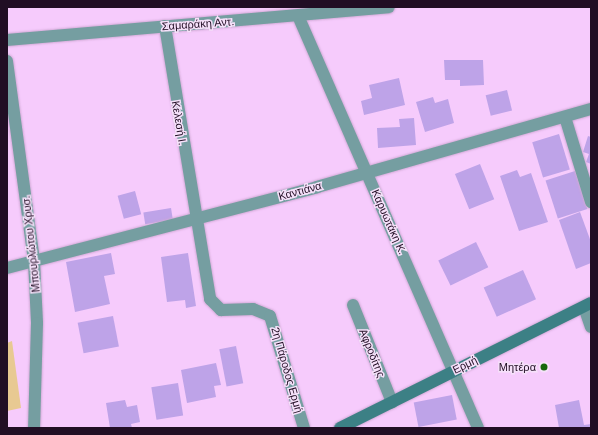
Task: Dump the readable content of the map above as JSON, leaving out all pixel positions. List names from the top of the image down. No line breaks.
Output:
{"streets":{"street":["Σαμαράκη Αντ.","Κελεσή Ι.","Καντιάνα","Καρυωτάκη Κ.","Μπουρλώτου Χρυσ.","Αφροδίτης","Ερμή","2η Πάροδος Ερμή"]},"crossings":[["Σαμαράκη Αντ.","Κελεσή Ι."],["Σαμαράκη Αντ.","Καρυωτάκη Κ."],["Κελεσή Ι.","Καντιάνα"],["Κελεσή Ι.","2η Πάροδος Ερμή"],["Καντιάνα","Καρυωτάκη Κ."],["Καντιάνα","Μπουρλώτου Χρυσ."],["Καντιάνα","2η Πάροδος Ερμή"],["Καρυωτάκη Κ.","Ερμή"],["Αφροδίτης","Ερμή"]],"places":["Μητέρα"]}
